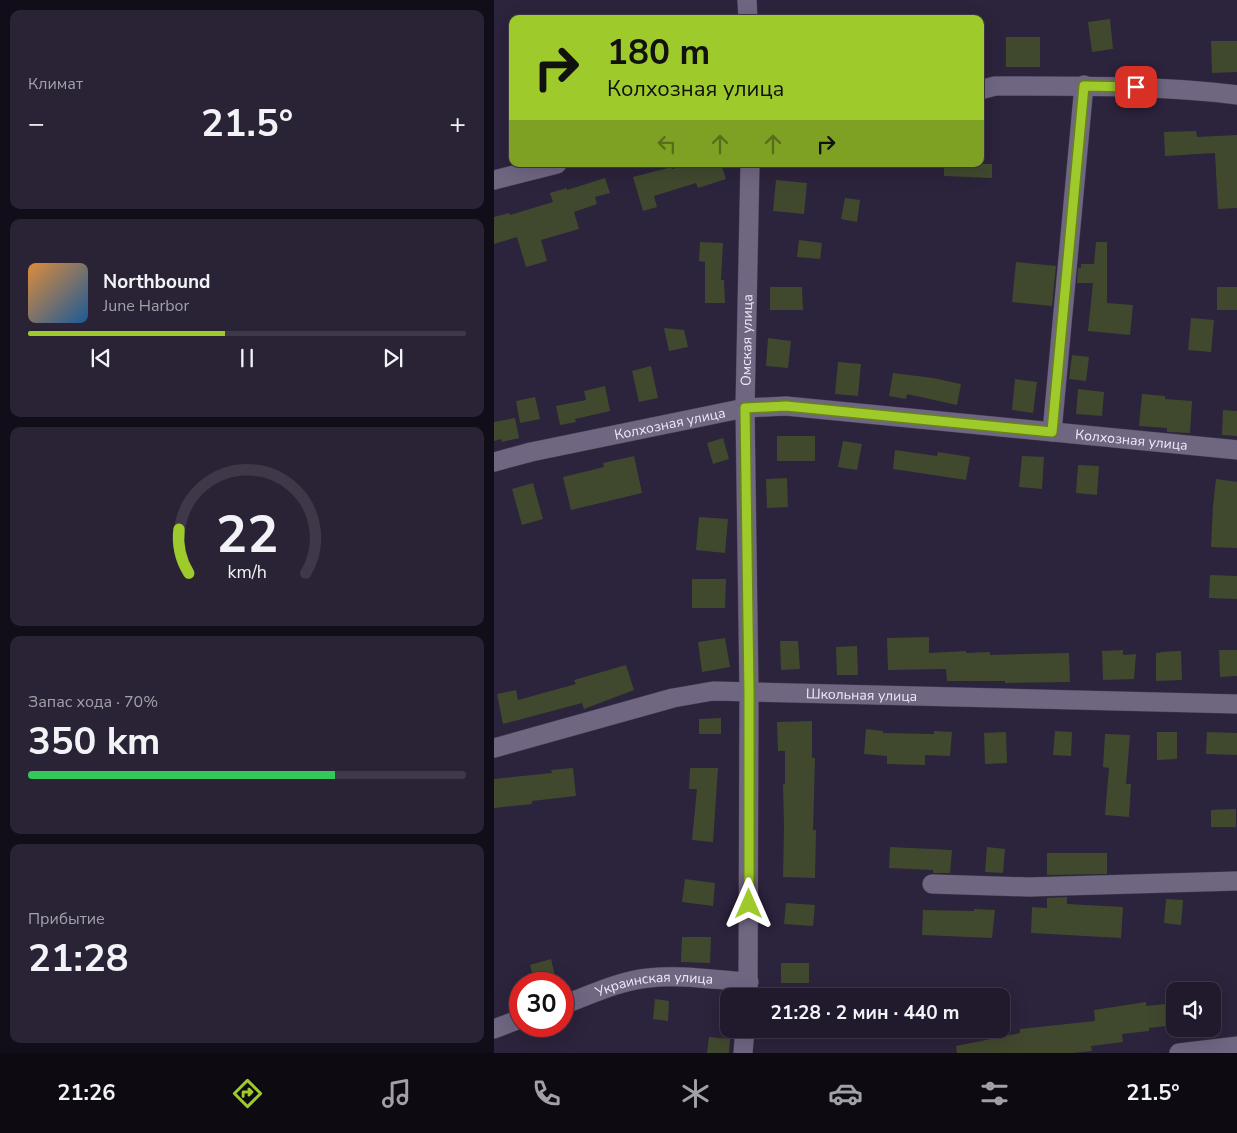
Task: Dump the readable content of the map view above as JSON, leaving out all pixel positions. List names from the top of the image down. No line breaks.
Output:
{"streets":{"street":["Омская улица","Колхозная улица","Школьная улица","Украинская улица"]},"crossings":[["Омская улица","Колхозная улица"],["Омская улица","Школьная улица"]],"page":{"tile":["Климат",["Запас хода · 70%","350 km"],["Прибытие","21:28"]],"turn":["180 m","Колхозная улица"],"heat":["−","21.5°","+"],"song":["Northbound","June Harbor"],"limit":"30","trip":"21:28 · 2 мин · 440 m","tabs":["21:26","21.5°"],"gauge":["22","km/h"]}}
